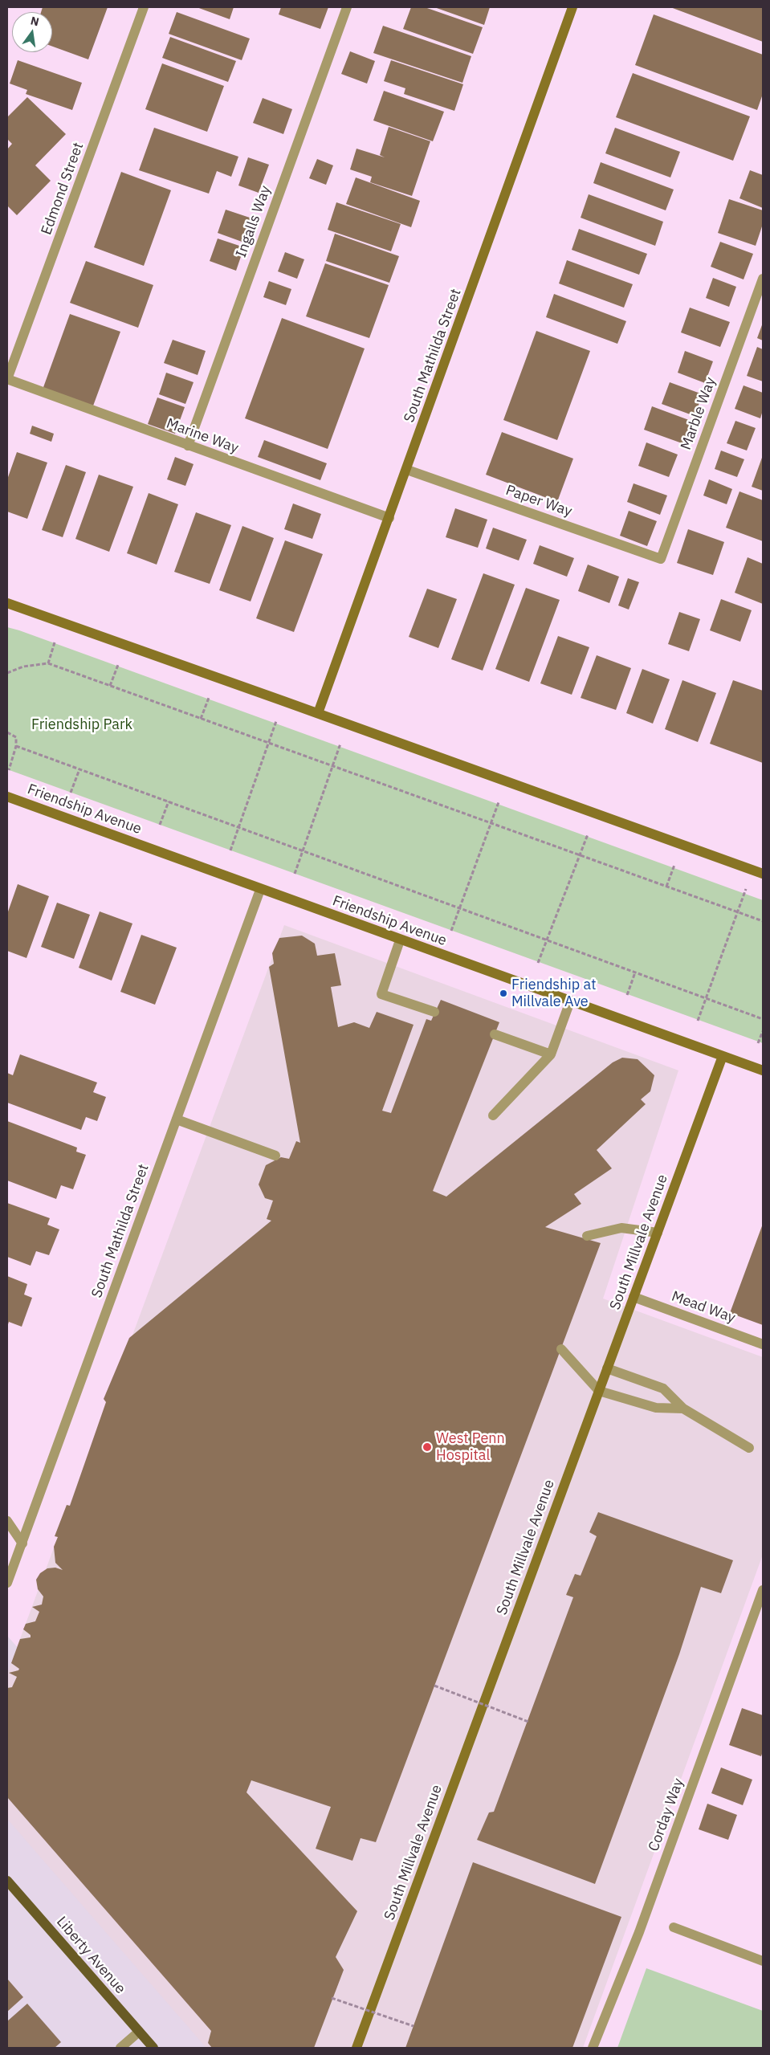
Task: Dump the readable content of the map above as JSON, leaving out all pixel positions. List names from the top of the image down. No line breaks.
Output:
{"streets":{"main road":["Liberty Avenue"],"street":["Edmond Street","Ingalls Way","South Mathilda Street","Marble Way","Marine Way","Paper Way","Friendship Avenue","South Millvale Avenue","Mead Way","Corday Way"]},"crossings":[["Edmond Street","Marine Way"],["Ingalls Way","Marine Way"],["South Mathilda Street","Marine Way"],["South Mathilda Street","Paper Way"],["South Mathilda Street","Friendship Avenue"],["Marble Way","Paper Way"],["Friendship Avenue","South Millvale Avenue"],["South Millvale Avenue","Mead Way"]],"parks":["Friendship Park"],"places":["Friendship at Millvale Ave","West Penn Hospital"],"north":"top"}
